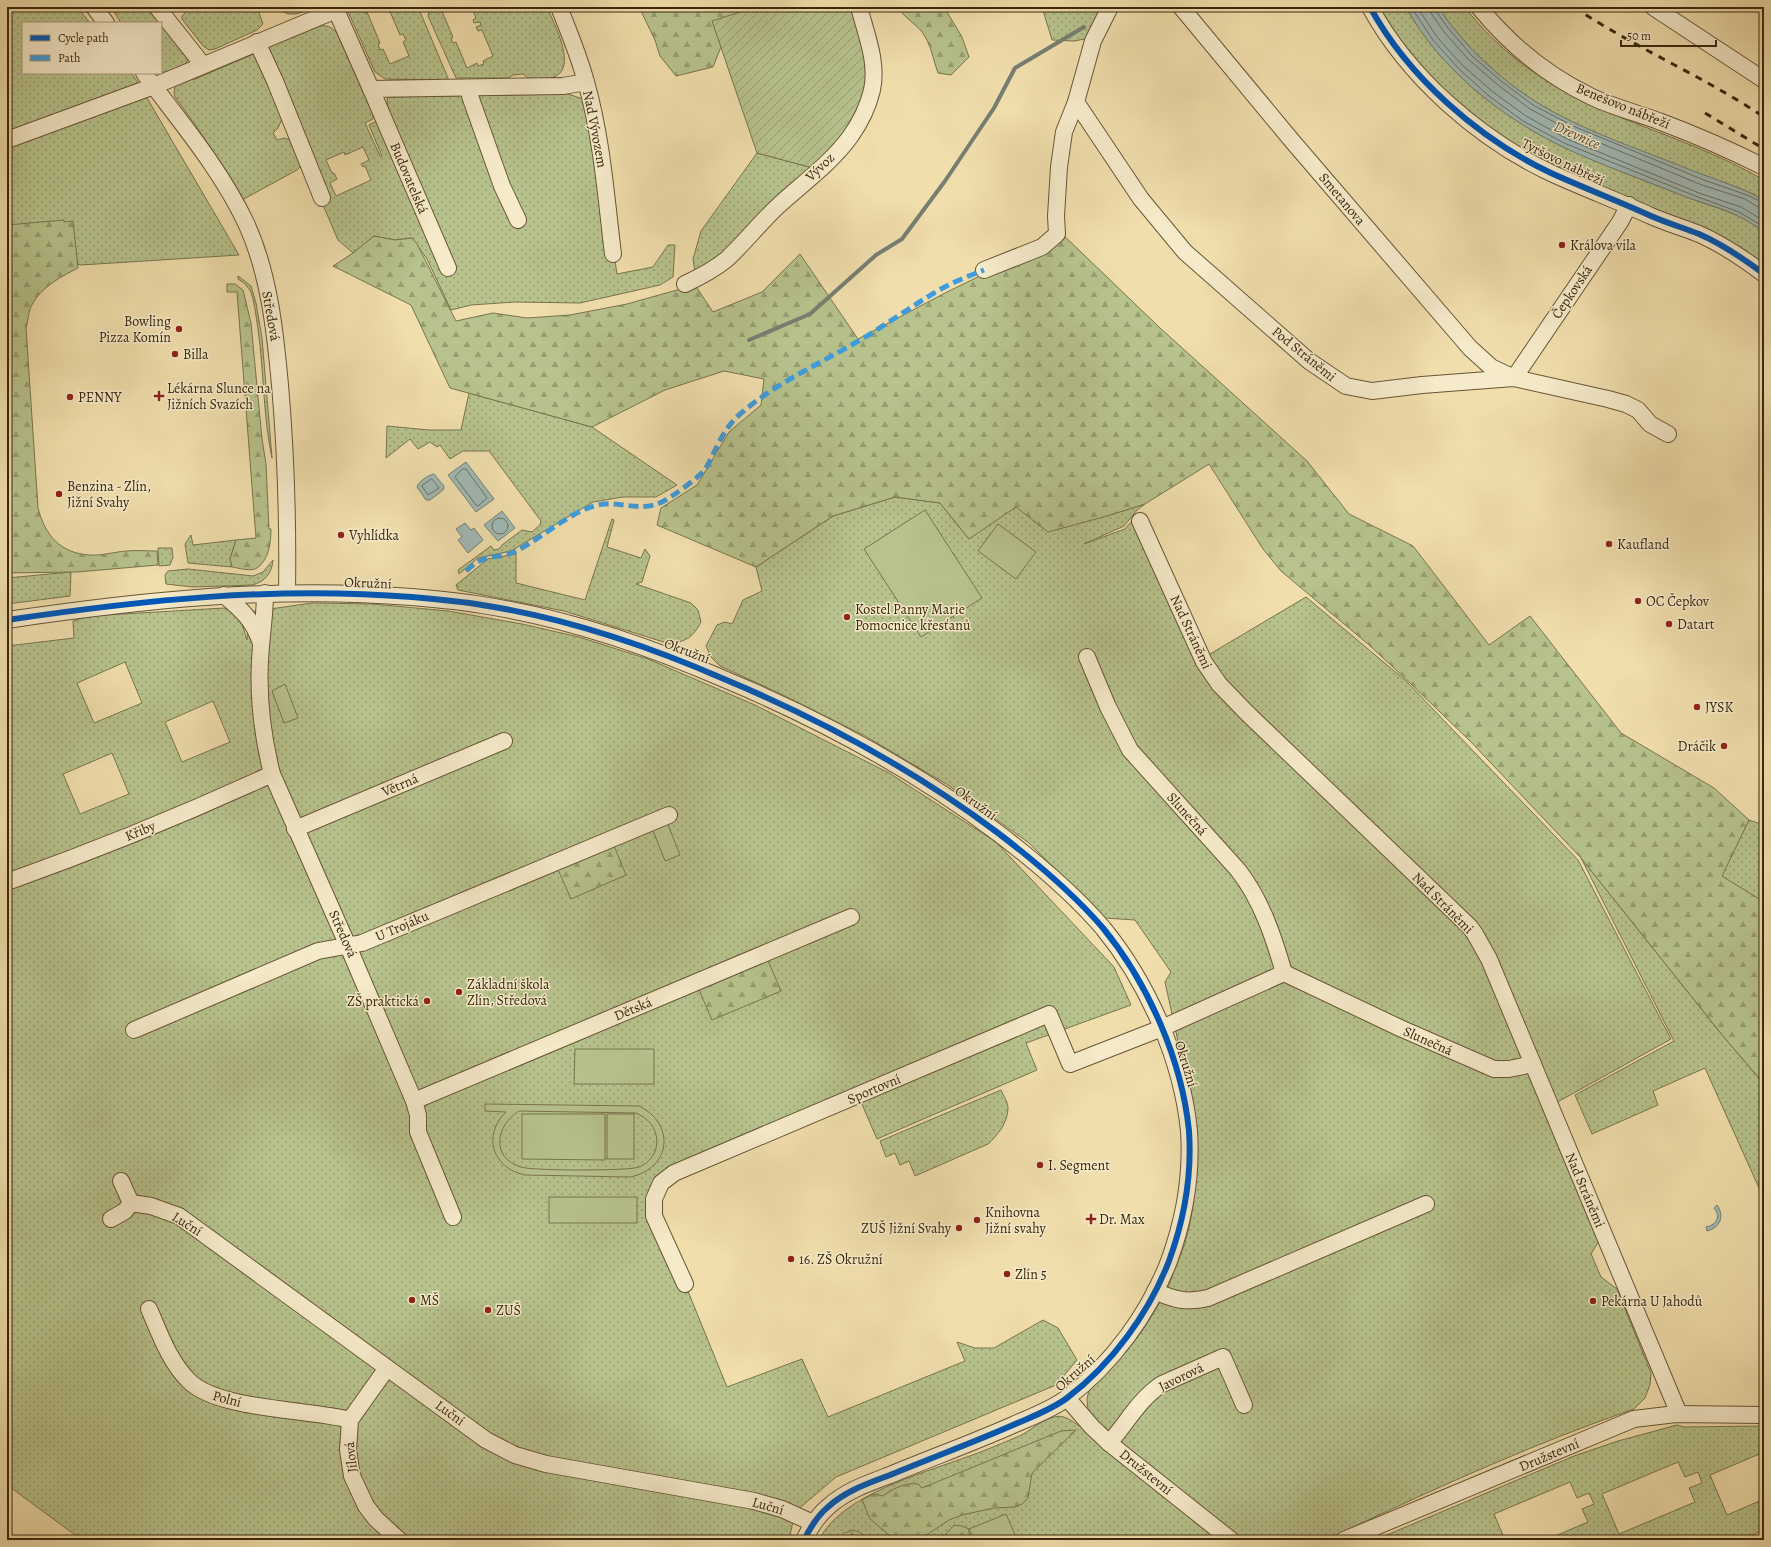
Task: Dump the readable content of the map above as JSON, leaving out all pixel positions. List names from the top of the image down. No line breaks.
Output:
{"streets":{"street":["Benešovo nábřeží","Nad Vývozem","Tyršovo nábřeží","Vývoz","Budovatelská","Smetanova","Čepkovská","Středová","Pod Stráněmi","Okružní","Nad Stráněmi","Větrná","Slunečná","Křiby","U Trojáku","Dětská","Sportovní","Luční","Javorová","Polní","Družstevní","Jílová"]},"crossings":[["Tyršovo nábřeží","Čepkovská"],["Budovatelská","Středová"],["Smetanova","Čepkovská"],["Smetanova","Pod Stráněmi"],["Čepkovská","Pod Stráněmi"],["Středová","Okružní"],["Středová","Větrná"],["Středová","Křiby"],["Středová","U Trojáku"],["Středová","Dětská"],["Okružní","Sportovní"],["Okružní","Luční"],["Okružní","Družstevní"],["Nad Stráněmi","Slunečná"],["Nad Stráněmi","Družstevní"],["Javorová","Družstevní"],["Polní","Jílová"]],"water":["Dřevnice"],"places":{"other":["Králova vila","Bowling Pizza Komín","Billa","PENNY","Benzina - Zlín, Jižní Svahy","Vyhlídka","Kaufland","OC Čepkov","Kostel Panny Marie Pomocnice křesťanů","Datart","JYSK","Dráčik","Základní škola Zlín, Středová","ZŠ praktická","I. Segment","Knihovna Jižní svahy","ZUŠ Jižní Svahy","16. ZŠ Okružní","Zlín 5","MŠ","Pekárna U Jahodů","ZUŠ"],"health":["Lékárna Slunce na Jižních Svazích","Dr. Max"]},"legend":["Cycle path","Path"],"scale_bar":"50 m"}
